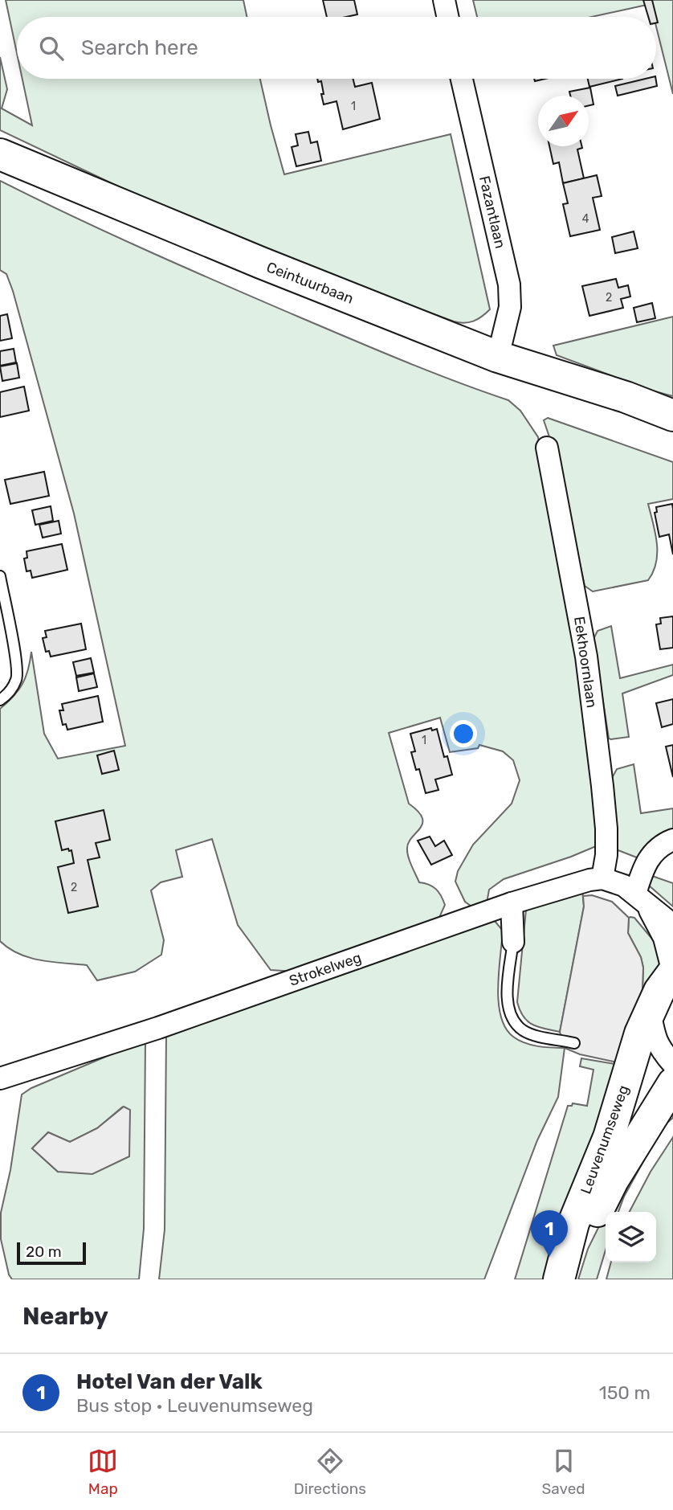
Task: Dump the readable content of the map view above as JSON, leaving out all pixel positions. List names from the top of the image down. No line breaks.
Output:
{"streets":{"main road":["Ceintuurbaan","Leuvenumseweg"],"street":["Fazantlaan","Eekhoornlaan","Strokelweg"]},"crossings":[["Fazantlaan","Ceintuurbaan"],["Eekhoornlaan","Strokelweg"]],"house_numbers":["1","4","2","1","2"],"scale_bar":"20 m","north":"top right","page":{"search":"Search here","pins":"1","scale":"20 m","heading":"Nearby","list":[{"mark":"1","name":"Hotel Van der Valk","note":"Bus stop · Leuvenumseweg","value":"150 m"}],"nav":["Map","Directions","Saved"]}}
